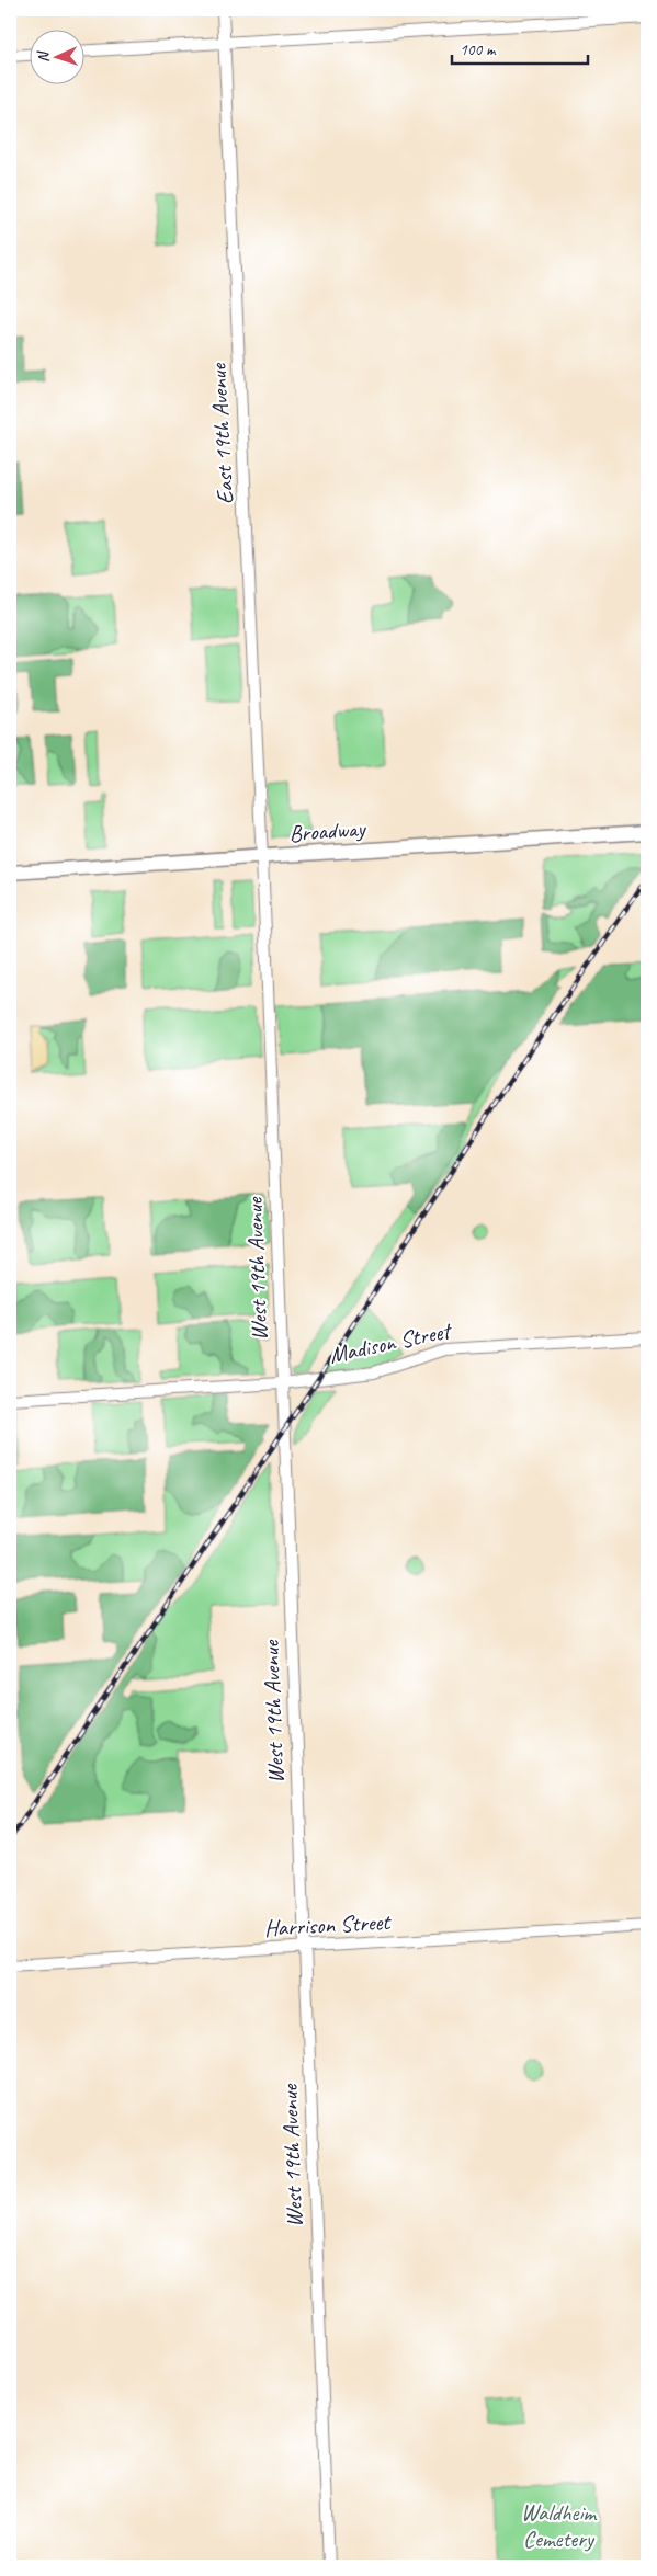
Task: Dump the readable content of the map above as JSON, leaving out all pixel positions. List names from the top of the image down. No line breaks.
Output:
{"streets":{"main road":["Broadway"],"street":["East 19th Avenue","West 19th Avenue","Madison Street","Harrison Street"]},"crossings":[["East 19th Avenue","Broadway"],["East 19th Avenue","West 19th Avenue"],["Broadway","West 19th Avenue"],["West 19th Avenue","Madison Street"],["West 19th Avenue","Harrison Street"]],"parks":["Waldheim Cemetery"],"scale_bar":"100 m","north":"left"}
